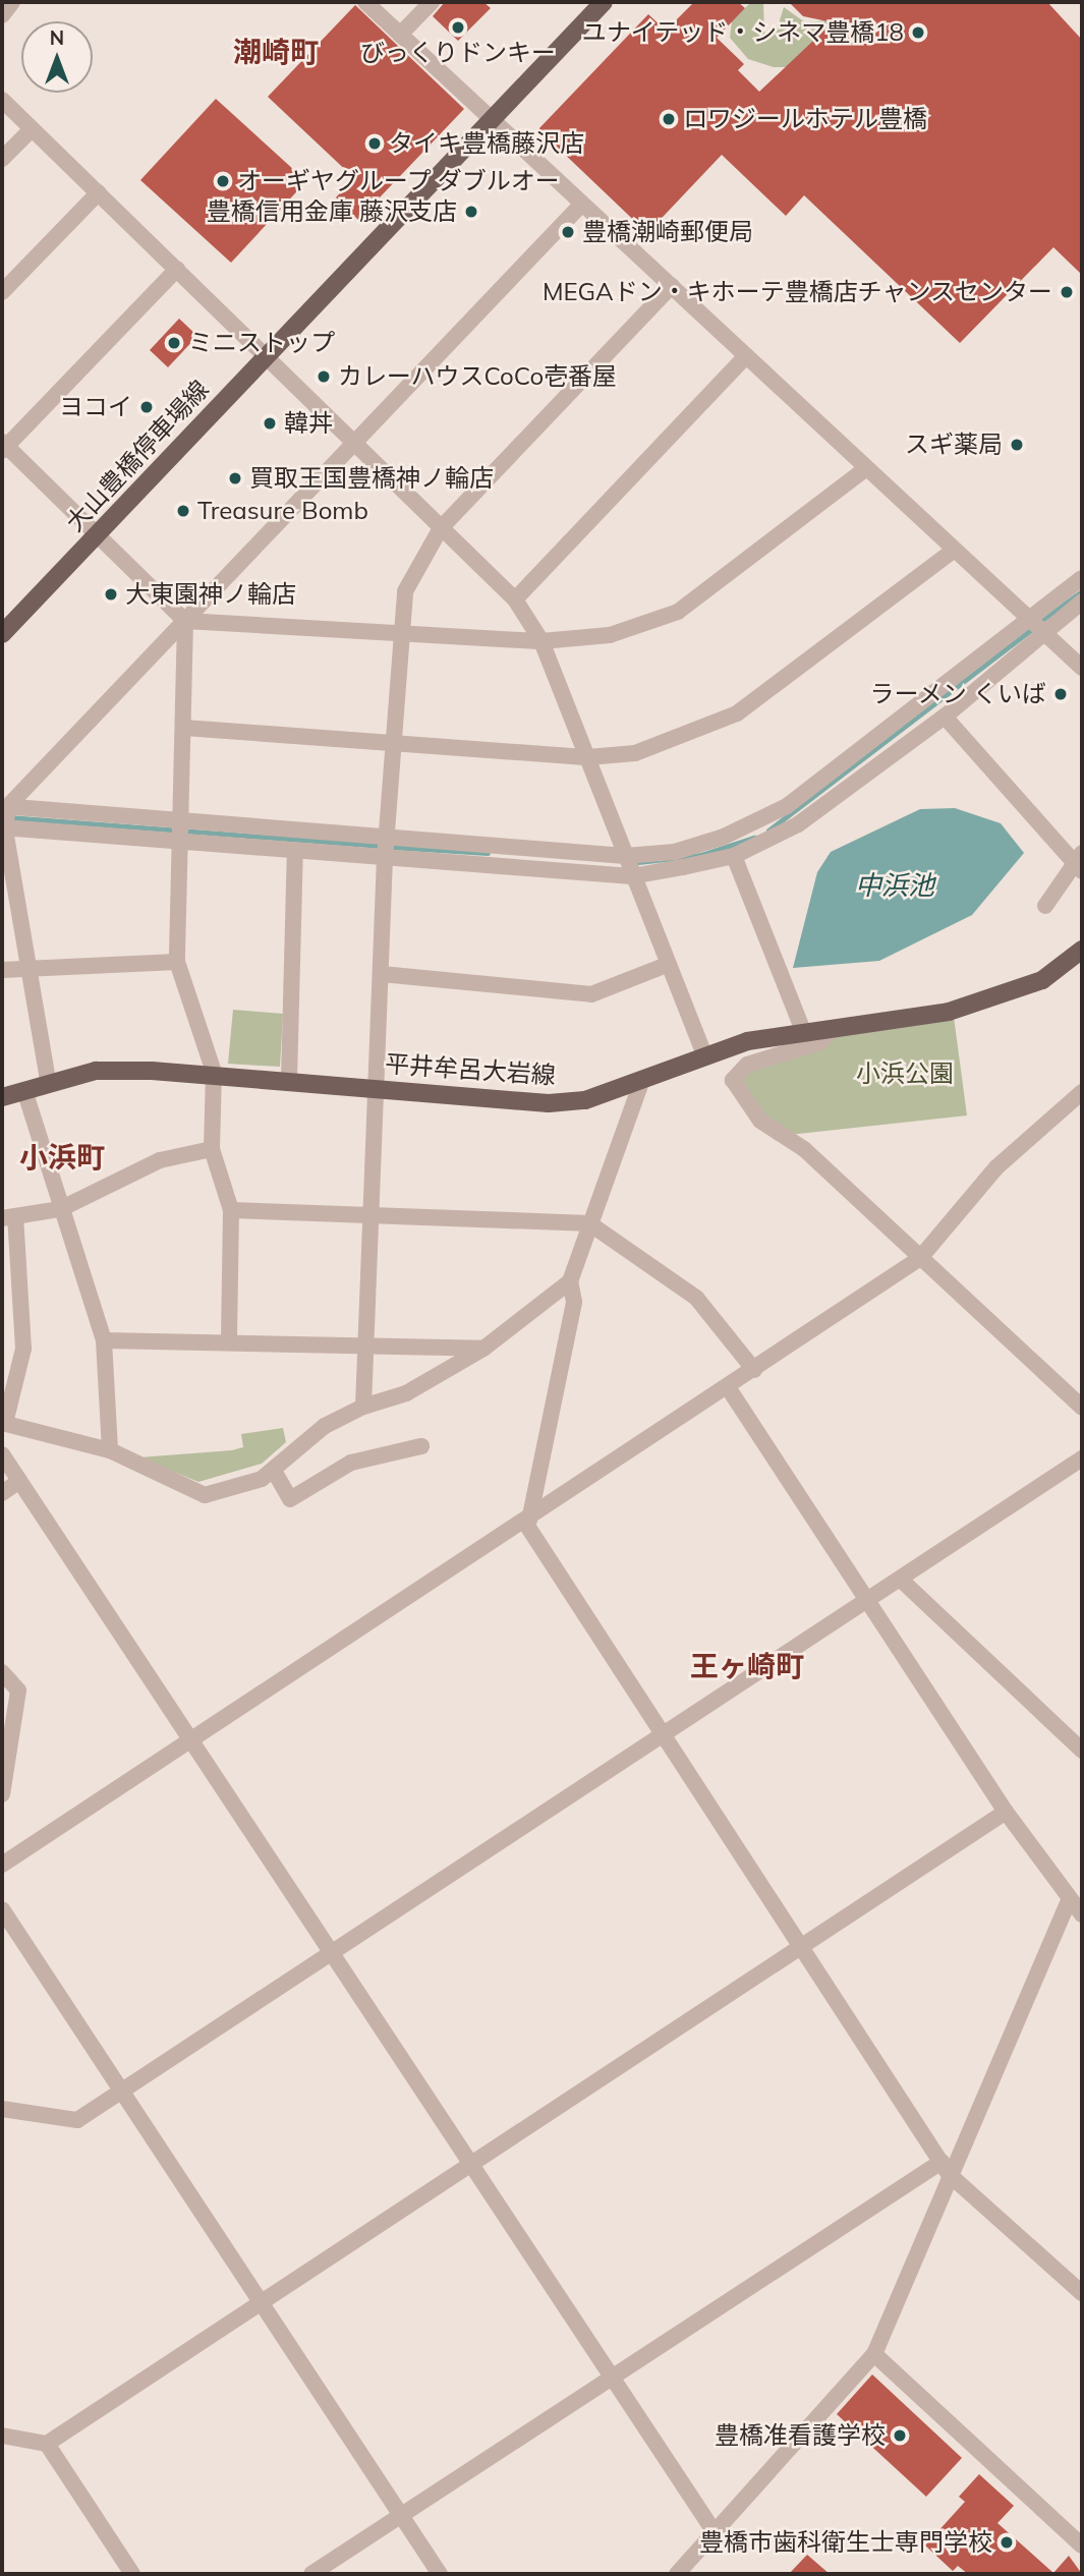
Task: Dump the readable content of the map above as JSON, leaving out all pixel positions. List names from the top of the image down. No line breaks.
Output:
{"streets":{"main road":["大山豊橋停車場線","平井牟呂大岩線"]},"districts":["潮崎町","小浜町","王ヶ崎町"],"water":["中浜池"],"parks":["小浜公園"],"places":["びっくりドンキー","ユナイテッド・シネマ豊橋18","ロワジールホテル豊橋","タイキ豊橋藤沢店","オーギヤグループ ダブルオー","豊橋信用金庫 藤沢支店","豊橋潮崎郵便局","MEGAドン・キホーテ豊橋店チャンスセンター","ミニストップ","カレーハウスCoCo壱番屋","ヨコイ","韓丼","スギ薬局","買取王国豊橋神ノ輪店","Treasure Bomb","大東園神ノ輪店","ラーメン くいば","豊橋准看護学校","豊橋市歯科衛生士専門学校"],"north":"top"}
